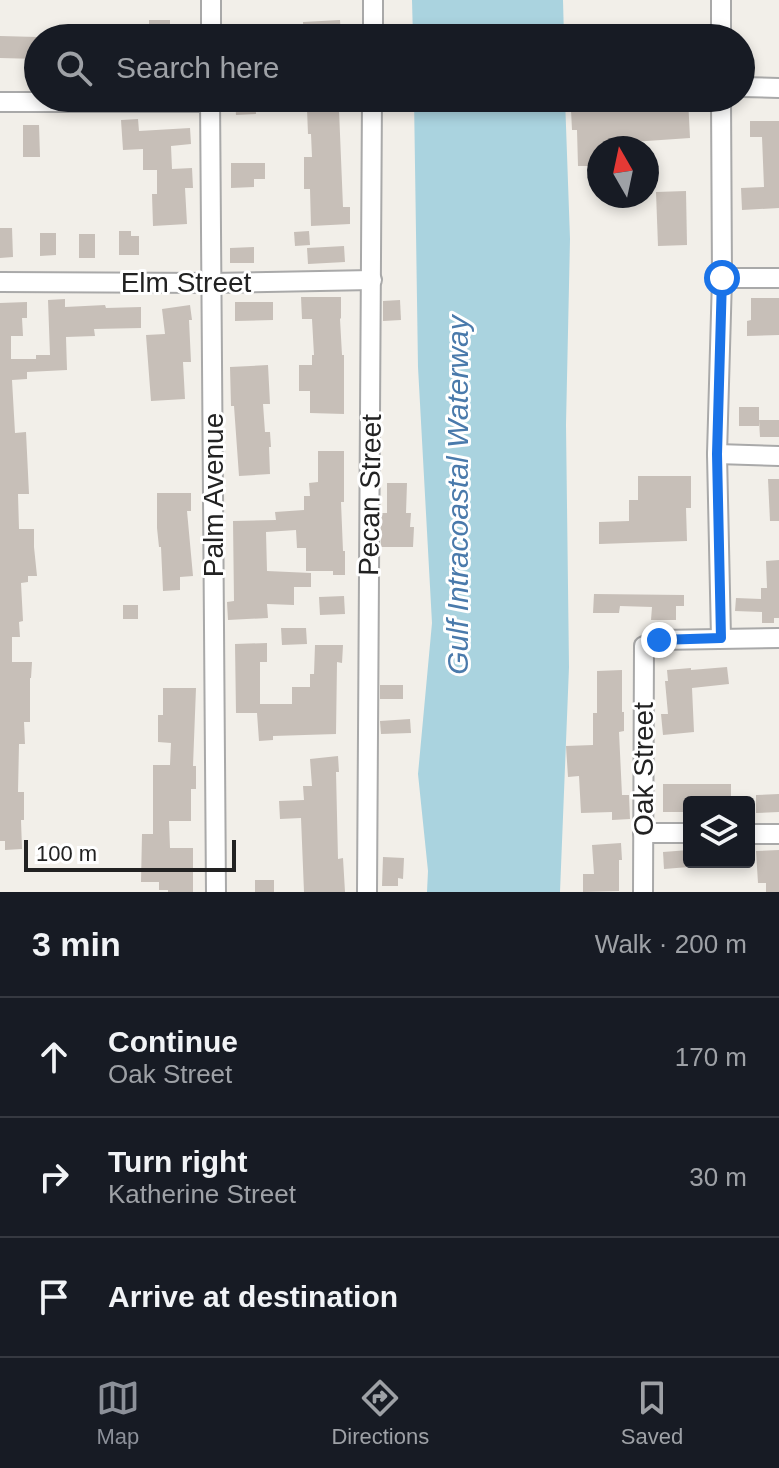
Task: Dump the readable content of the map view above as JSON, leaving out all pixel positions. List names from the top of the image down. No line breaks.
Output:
{"streets":{"street":["Elm Street","Palm Avenue","Pecan Street","Oak Street"]},"crossings":[["Elm Street","Palm Avenue"],["Elm Street","Pecan Street"]],"water":["Gulf Intracoastal Waterway"],"scale_bar":"100 m","north":"top","page":{"search":"Search here","scale":"100 m","heading":["3 min","Walk · 200 m"],"list":[["Continue","Oak Street","170 m"],["Turn right","Katherine Street","30 m"],"Arrive at destination"],"nav":["Map","Directions","Saved"]}}
